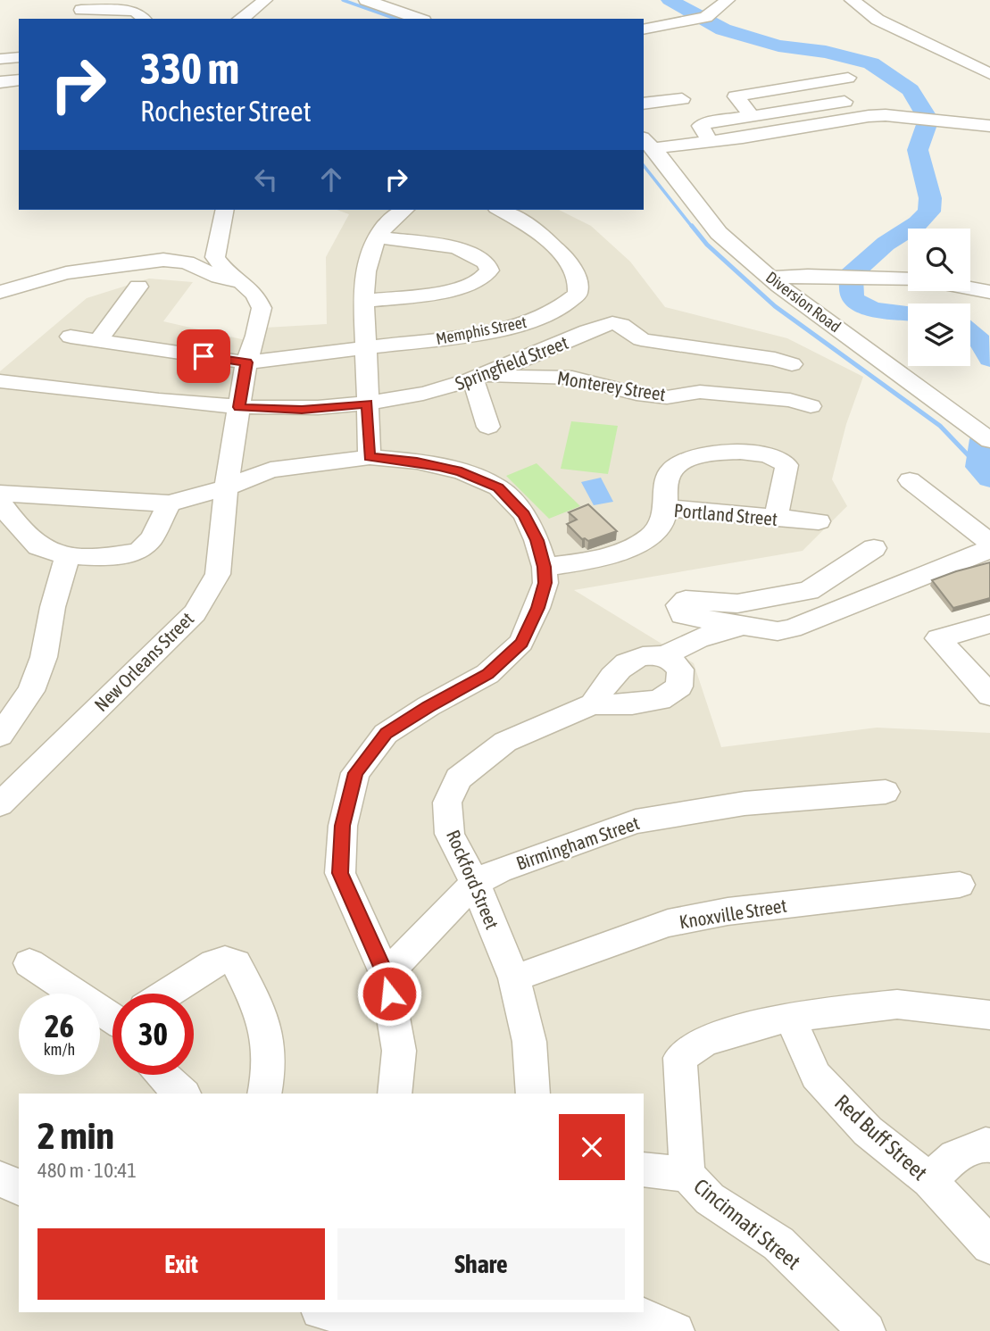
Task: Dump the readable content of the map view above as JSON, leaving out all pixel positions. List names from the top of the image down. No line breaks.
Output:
{"streets":{"street":["Diversion Road","Memphis Street","Springfield Street","Monterey Street","Portland Street","New Orleans Street","Birmingham Street","Rockford Street","Knoxville Street","Red Buff Street","Cincinnati Street"]},"crossings":[["Memphis Street","New Orleans Street"],["Springfield Street","Monterey Street"],["Springfield Street","New Orleans Street"],["Birmingham Street","Rockford Street"],["Rockford Street","Knoxville Street"]],"page":{"turn":["330 m","Rochester Street"],"speed":"26 km/h","limit":"30","heading":["2 min","480 m · 10:41"],"buttons":["Exit","Share"]}}
